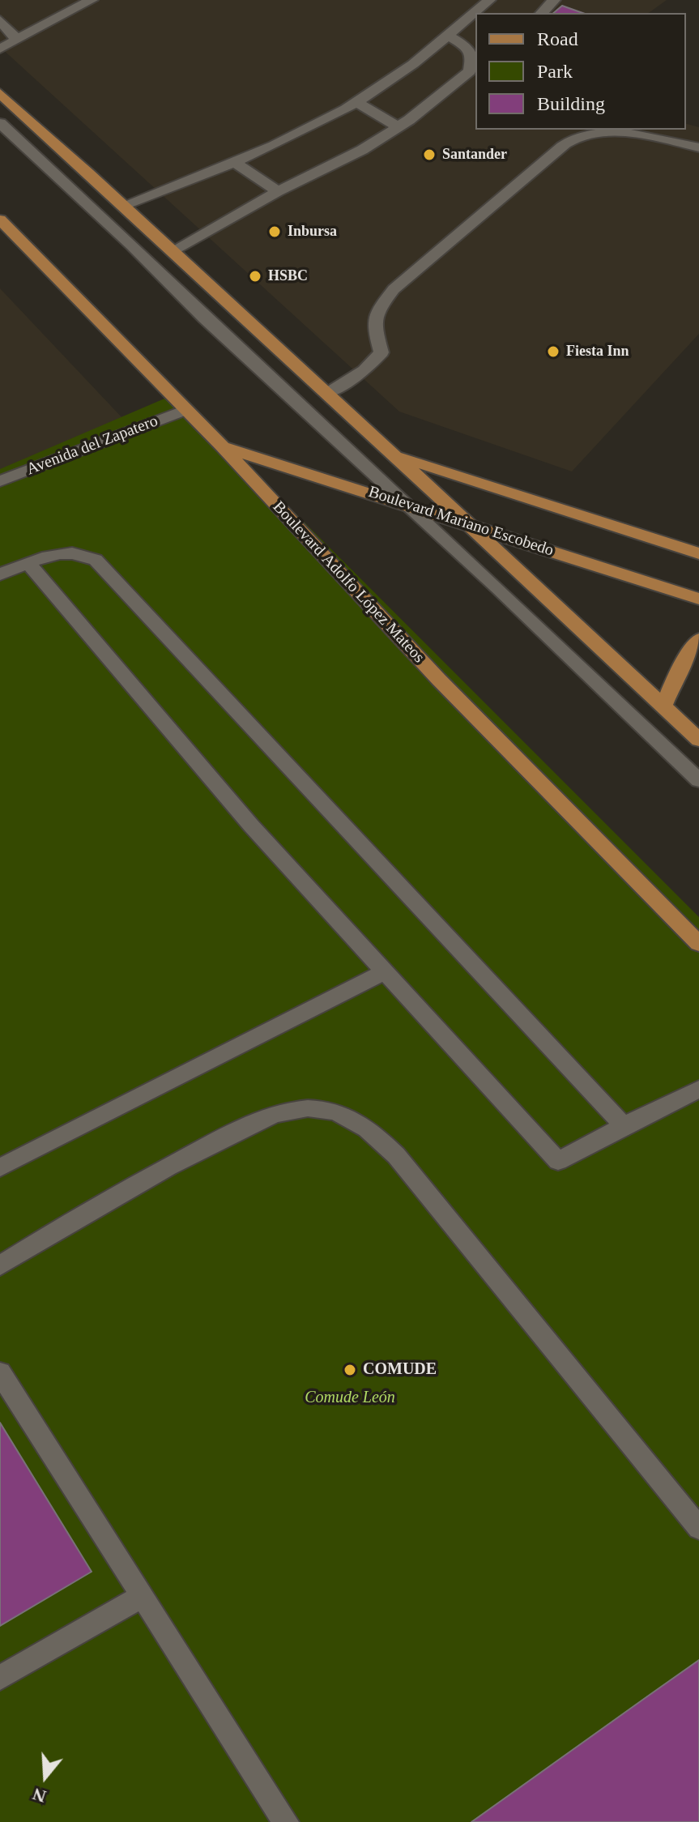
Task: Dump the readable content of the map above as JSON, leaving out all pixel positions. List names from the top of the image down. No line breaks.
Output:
{"streets":{"main road":["Boulevard Mariano Escobedo","Boulevard Adolfo López Mateos"],"lane":["Avenida del Zapatero"]},"crossings":[["Avenida del Zapatero","Boulevard Adolfo López Mateos"],["Boulevard Mariano Escobedo","Boulevard Adolfo López Mateos"]],"parks":["Comude León"],"places":["Santander","Inbursa","HSBC","Fiesta Inn","COMUDE"],"legend":["Road","Park","Building"],"north":"bottom"}
